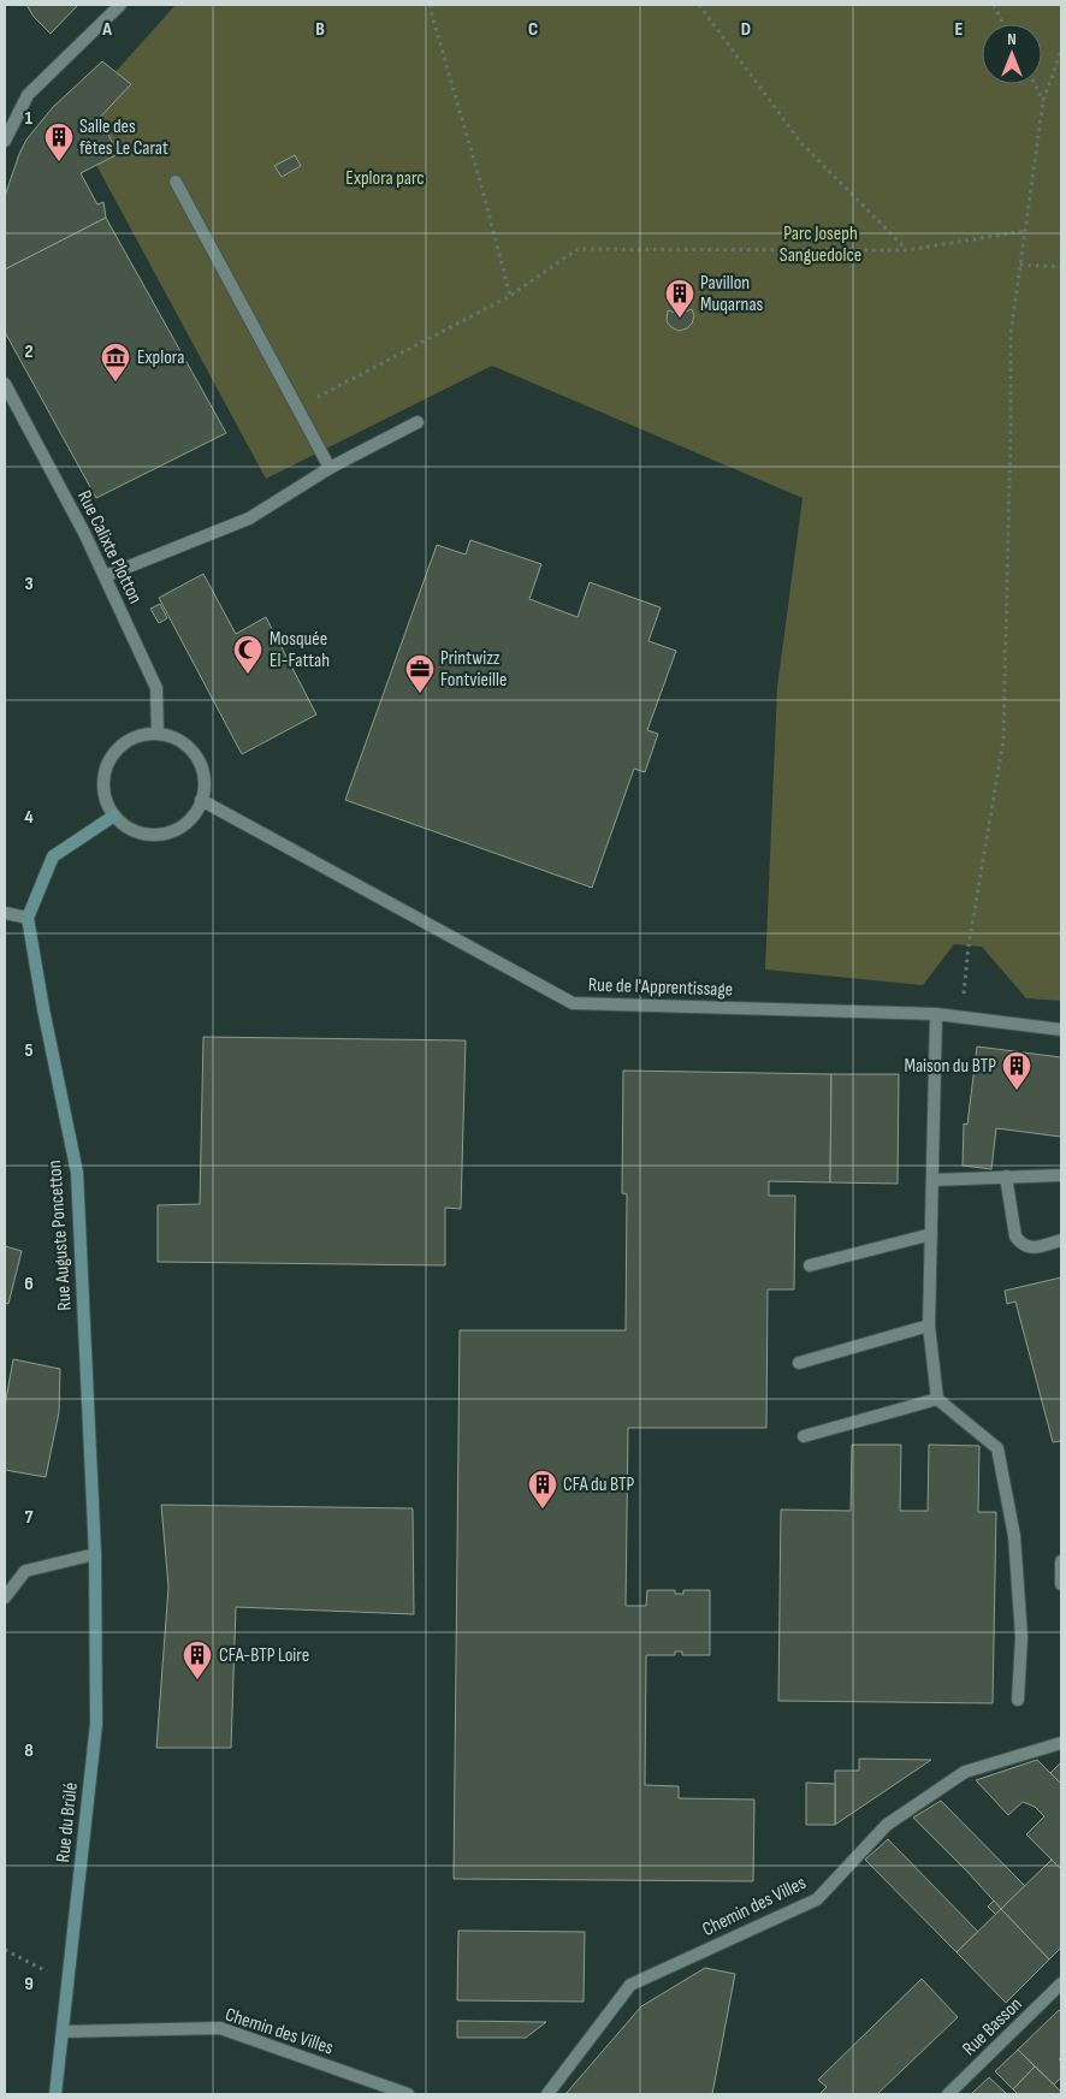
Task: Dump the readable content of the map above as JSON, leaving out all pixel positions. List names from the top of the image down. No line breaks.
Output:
{"streets":{"main road":["Rue Auguste Poncetton","Rue du Brûlé"],"street":["Rue Calixte Plotton","Rue de l'Apprentissage","Chemin des Villes","Rue Basson"]},"crossings":[["Rue Calixte Plotton","Rue de l'Apprentissage"],["Rue Auguste Poncetton","Rue du Brûlé"],["Rue du Brûlé","Chemin des Villes"]],"parks":["Explora parc","Parc Joseph Sanguedolce"],"places":{"building":["Salle des fêtes Le Carat","Pavillon Muqarnas","Maison du BTP","CFA du BTP","CFA-BTP Loire"],"museum":["Explora"],"mosque":["Mosquée El-Fattah"],"office":["Printwizz Fontvieille"]},"north":"top","grid":{"columns":["A","B","C","D","E"],"rows":["1","2","3","4","5","6","7","8","9"]}}
